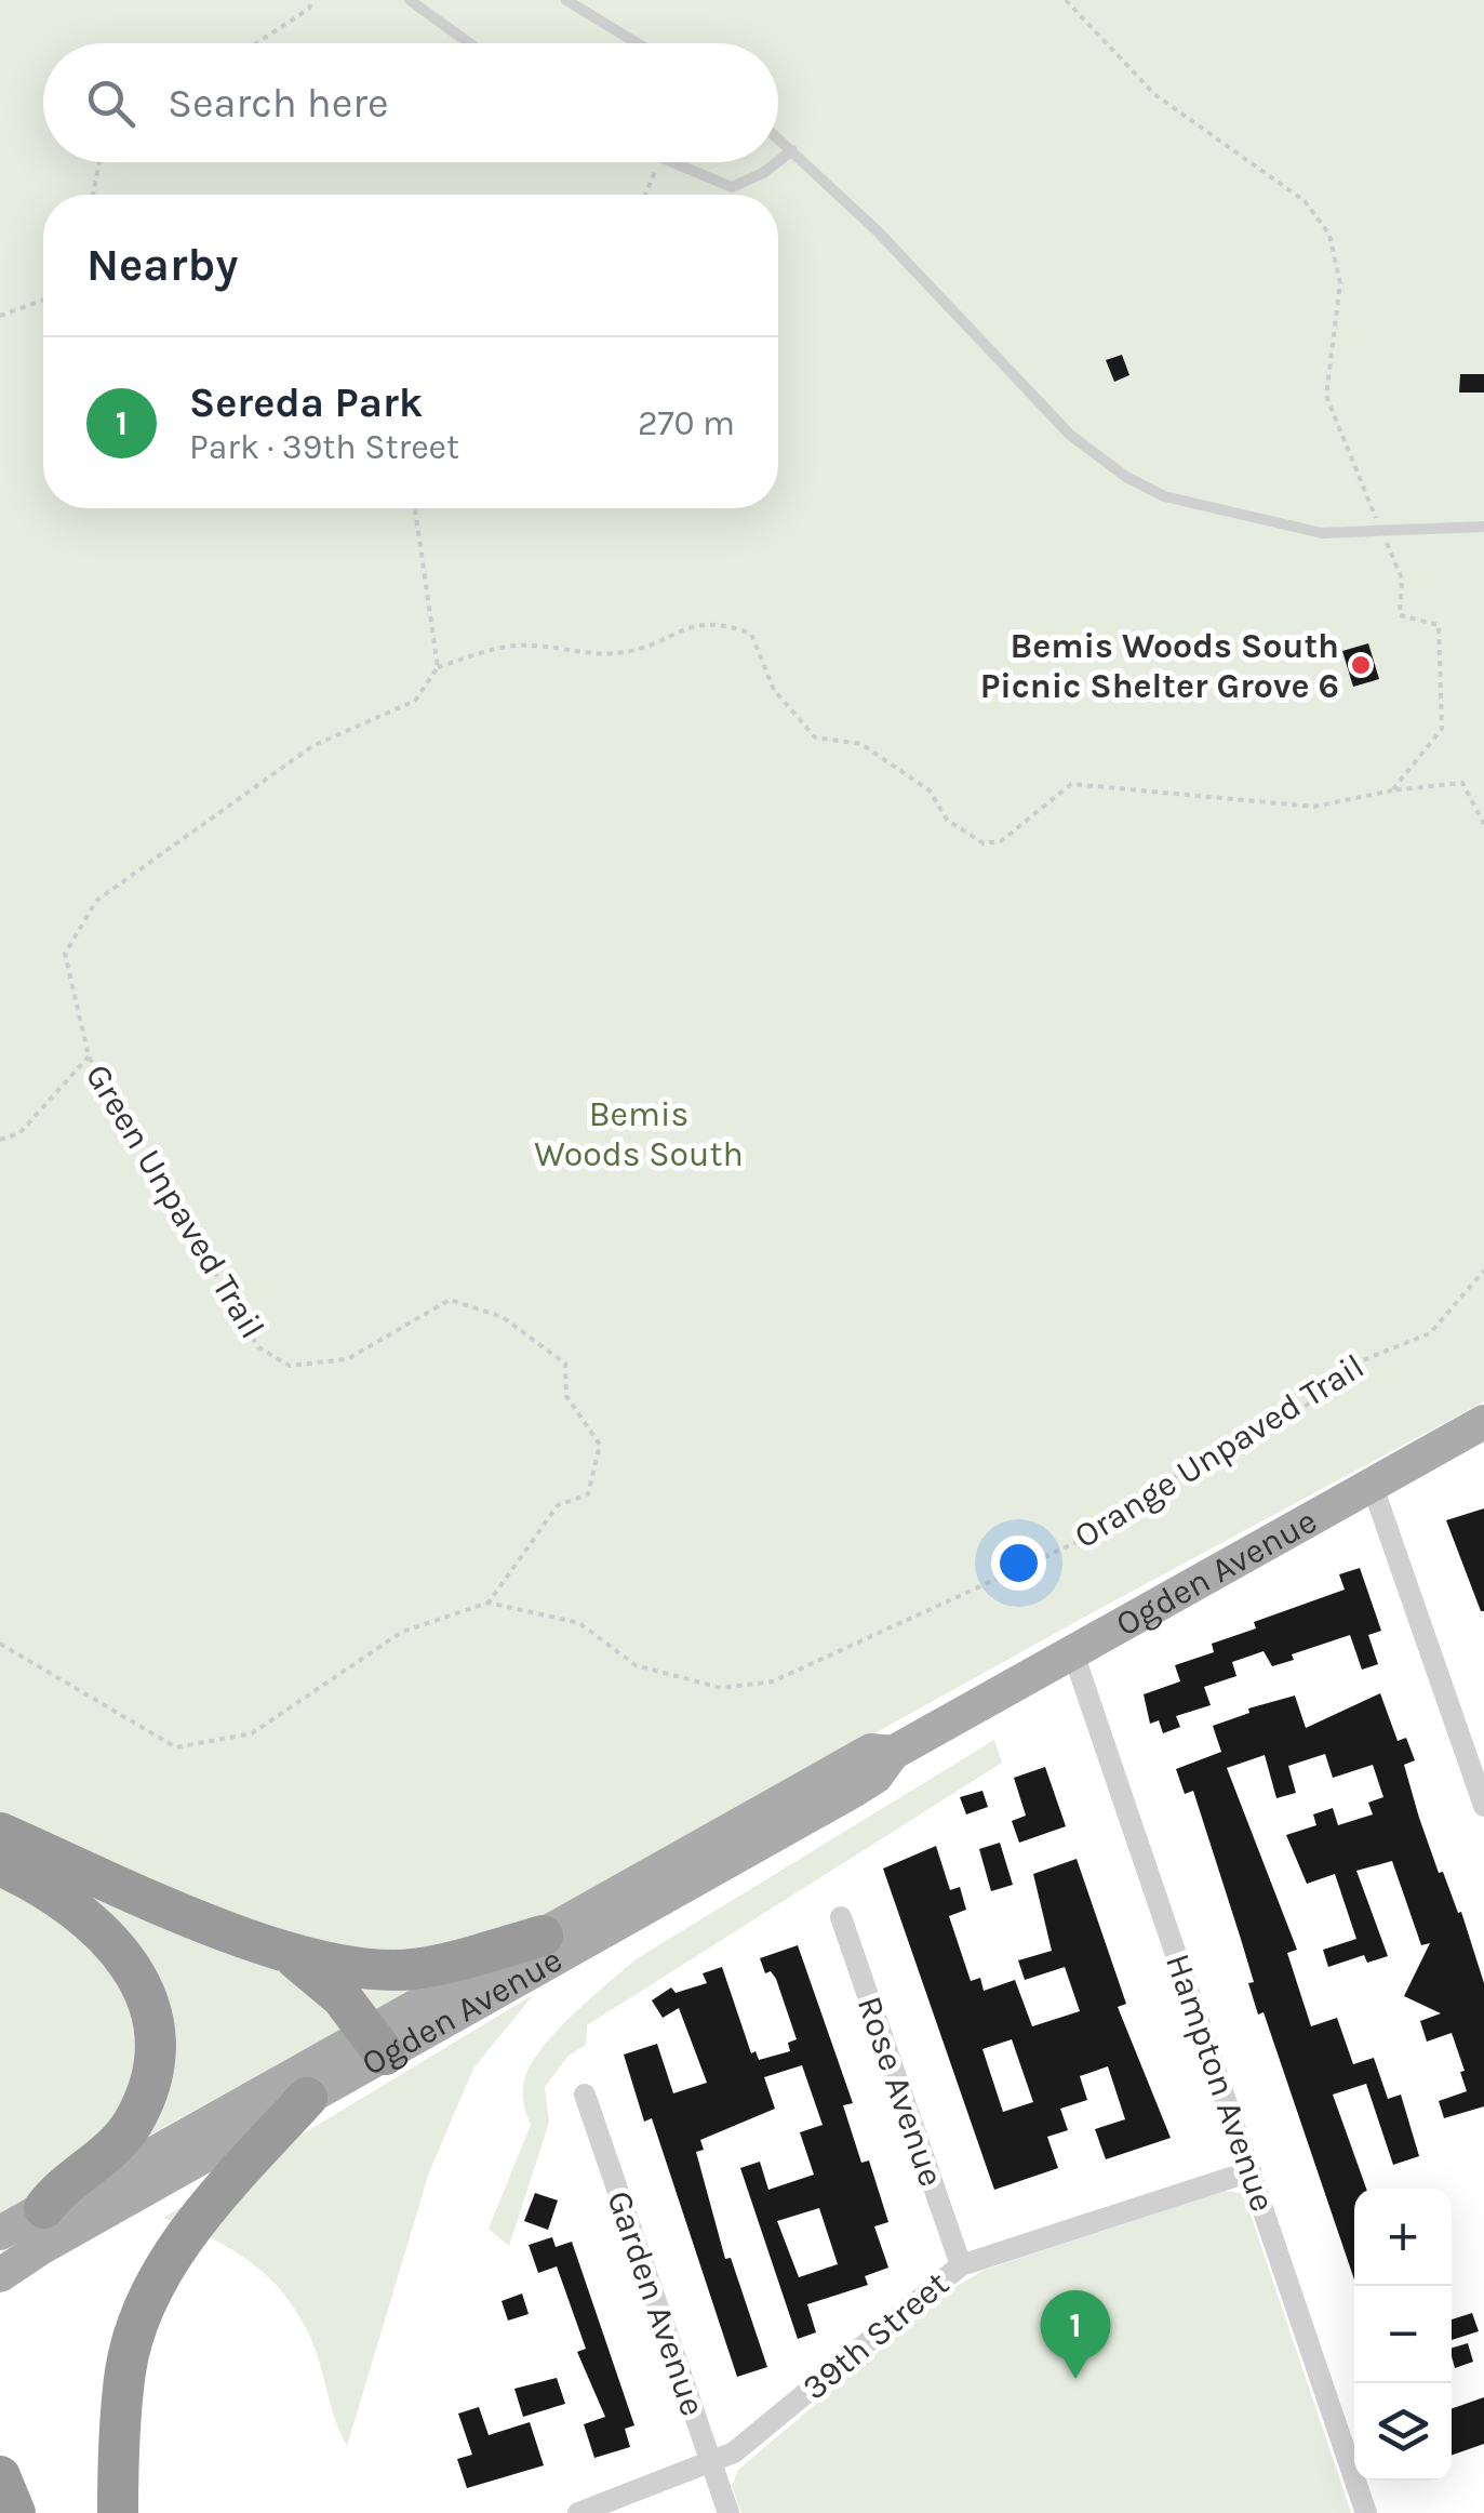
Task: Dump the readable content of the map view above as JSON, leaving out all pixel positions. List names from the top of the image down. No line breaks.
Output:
{"streets":{"main road":["Ogden Avenue"],"street":["Hampton Avenue","Rose Avenue","Garden Avenue","39th Street"],"path":["Green Unpaved Trail","Orange Unpaved Trail"]},"crossings":[["Green Unpaved Trail","Orange Unpaved Trail"],["Ogden Avenue","Hampton Avenue"],["Hampton Avenue","39th Street"],["Rose Avenue","39th Street"],["Garden Avenue","39th Street"]],"parks":["Bemis Woods South"],"places":["Bemis Woods South Picnic Shelter Grove 6"],"page":{"search":"Search here","heading":"Nearby","list":[{"mark":"1","name":"Sereda Park","note":"Park · 39th Street","value":"270 m"}],"map_buttons":["+","−"],"pins":"1"}}
